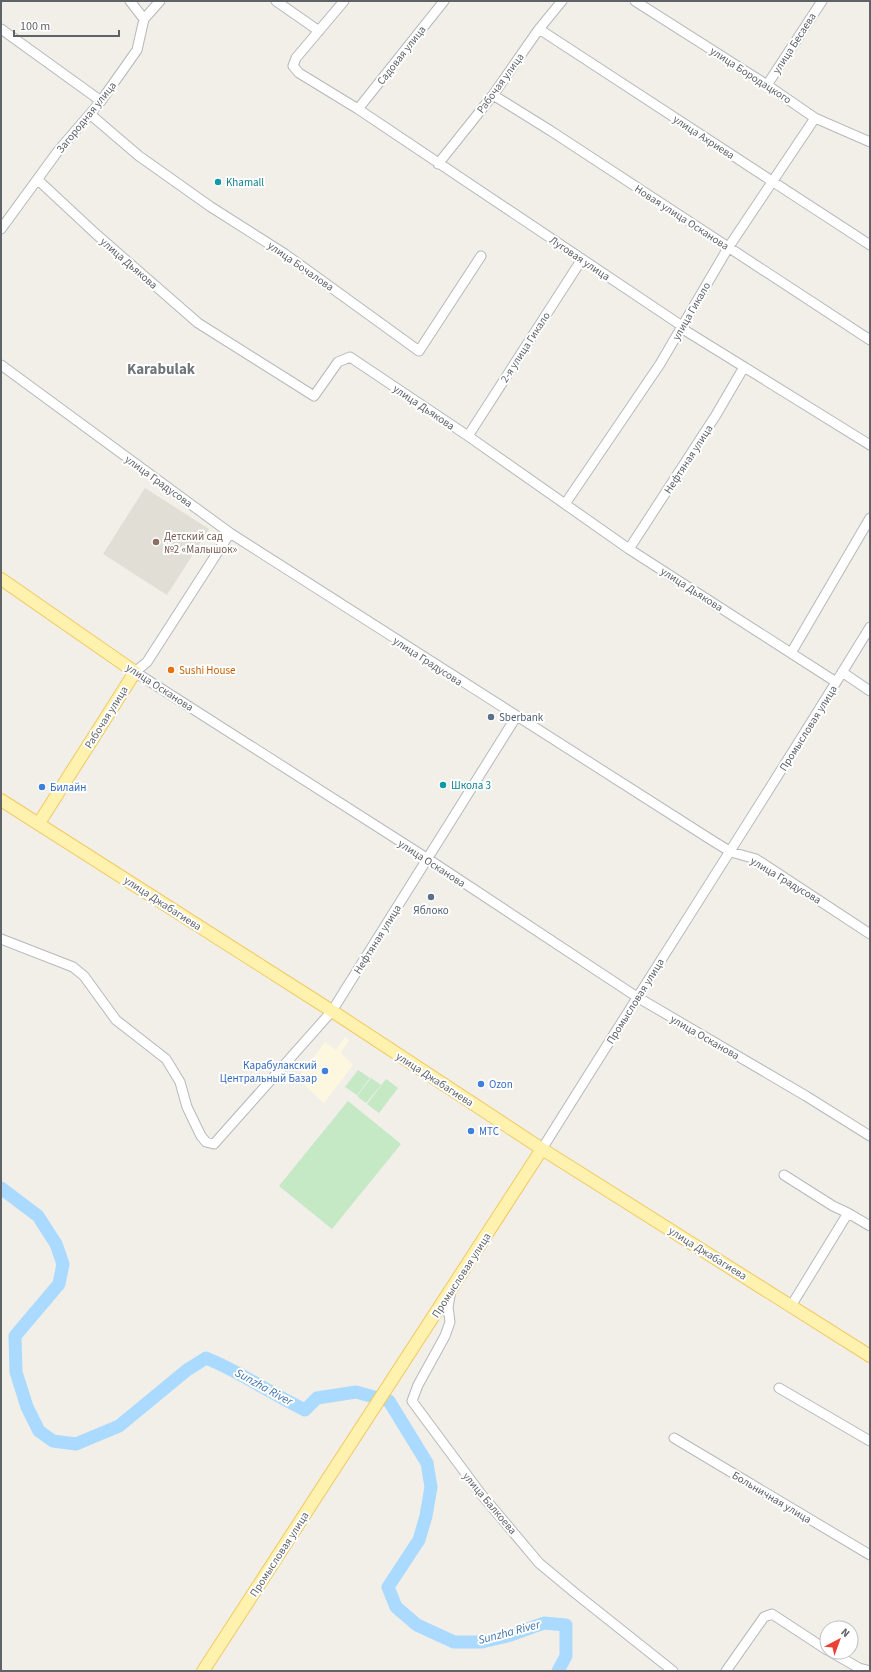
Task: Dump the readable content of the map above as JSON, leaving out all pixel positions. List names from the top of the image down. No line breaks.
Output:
{"streets":{"main road":["Рабочая улица","улица Осканова","Промысловая улица","улица Джабагиева"],"street":["улица Бесаева","Садовая улица","улица Бородацкого","Загородная улица","улица Ахриева","Новая улица Осканова","Луговая улица","улица Дьякова","улица Бочалова","улица Гикало","2-я улица Гикало","Нефтяная улица","улица Градусова","Больничная улица","улица Балкоева"]},"crossings":[["улица Бесаева","улица Бородацкого"],["Садовая улица","Луговая улица"],["улица Бородацкого","улица Гикало"],["Рабочая улица","улица Ахриева"],["Рабочая улица","Новая улица Осканова"],["Рабочая улица","Луговая улица"],["Рабочая улица","улица Градусова"],["Рабочая улица","улица Осканова"],["Рабочая улица","улица Джабагиева"],["Загородная улица","улица Дьякова"],["Загородная улица","улица Бочалова"],["улица Ахриева","улица Гикало"],["Новая улица Осканова","улица Гикало"],["Луговая улица","улица Гикало"],["Луговая улица","2-я улица Гикало"],["Луговая улица","Нефтяная улица"],["улица Дьякова","улица Гикало"],["улица Дьякова","2-я улица Гикало"],["улица Дьякова","Нефтяная улица"],["улица Дьякова","Промысловая улица"],["Нефтяная улица","улица Градусова"],["Нефтяная улица","улица Осканова"],["Нефтяная улица","улица Джабагиева"],["улица Градусова","Промысловая улица"],["улица Осканова","Промысловая улица"],["Промысловая улица","улица Джабагиева"],["Промысловая улица","улица Балкоева"]],"districts":["Karabulak"],"water":["Sunzha River"],"places":["Khamall","Детский сад №2 «Малышок»","Sushi House","Sberbank","Школа 3","Билайн","Яблоко","Карабулакский Центральный Базар","Ozon","МТС"],"scale_bar":"100 m","north":"top right"}
